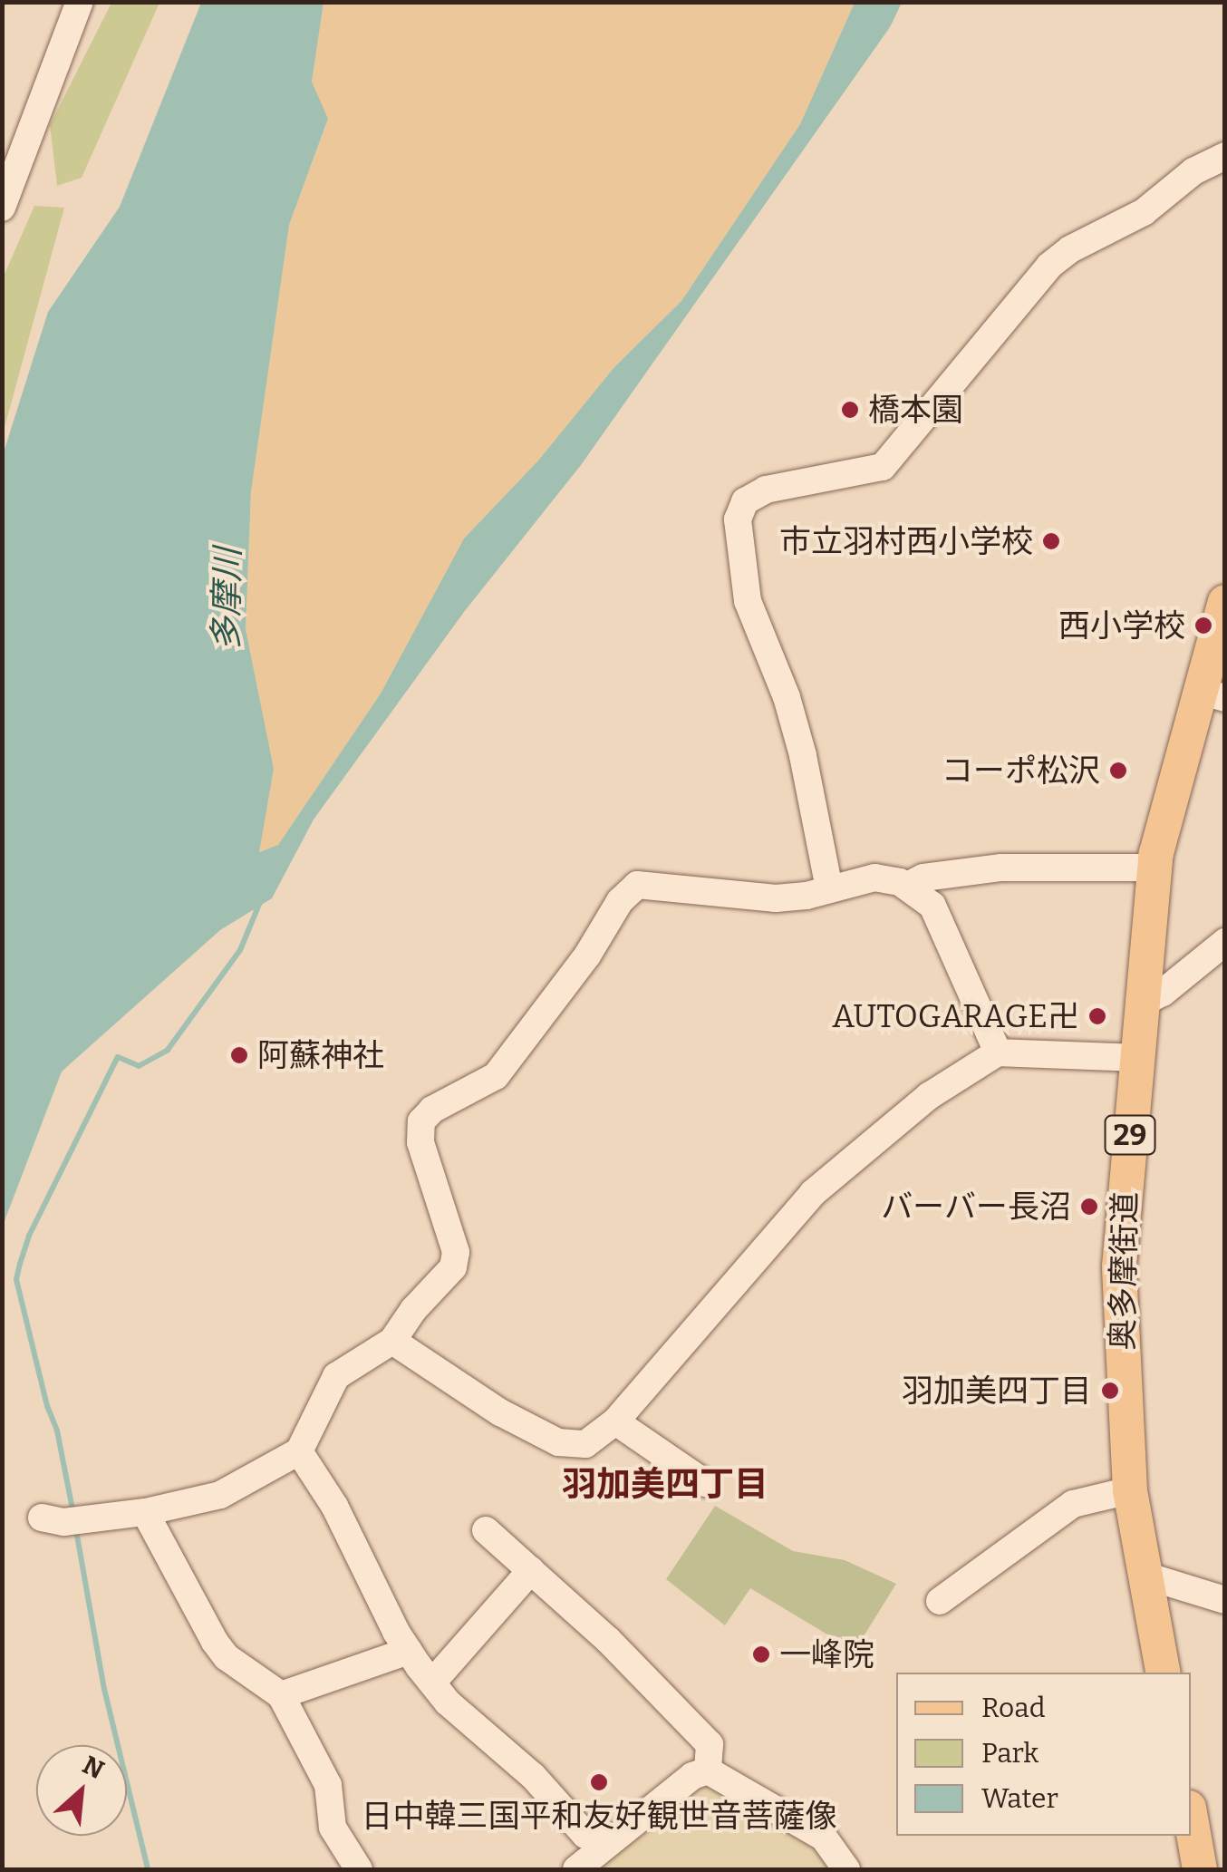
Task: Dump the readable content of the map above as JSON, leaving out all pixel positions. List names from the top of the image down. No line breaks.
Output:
{"streets":{"main road":["29","奥多摩街道"]},"districts":["羽加美四丁目"],"water":["多摩川"],"places":["橋本園","市立羽村西小学校","西小学校","コーポ松沢","AUTOGARAGE卍","阿蘇神社","バーバー長沼","羽加美四丁目","一峰院","日中韓三国平和友好観世音菩薩像"],"legend":["Road","Park","Water"],"north":"top right"}
